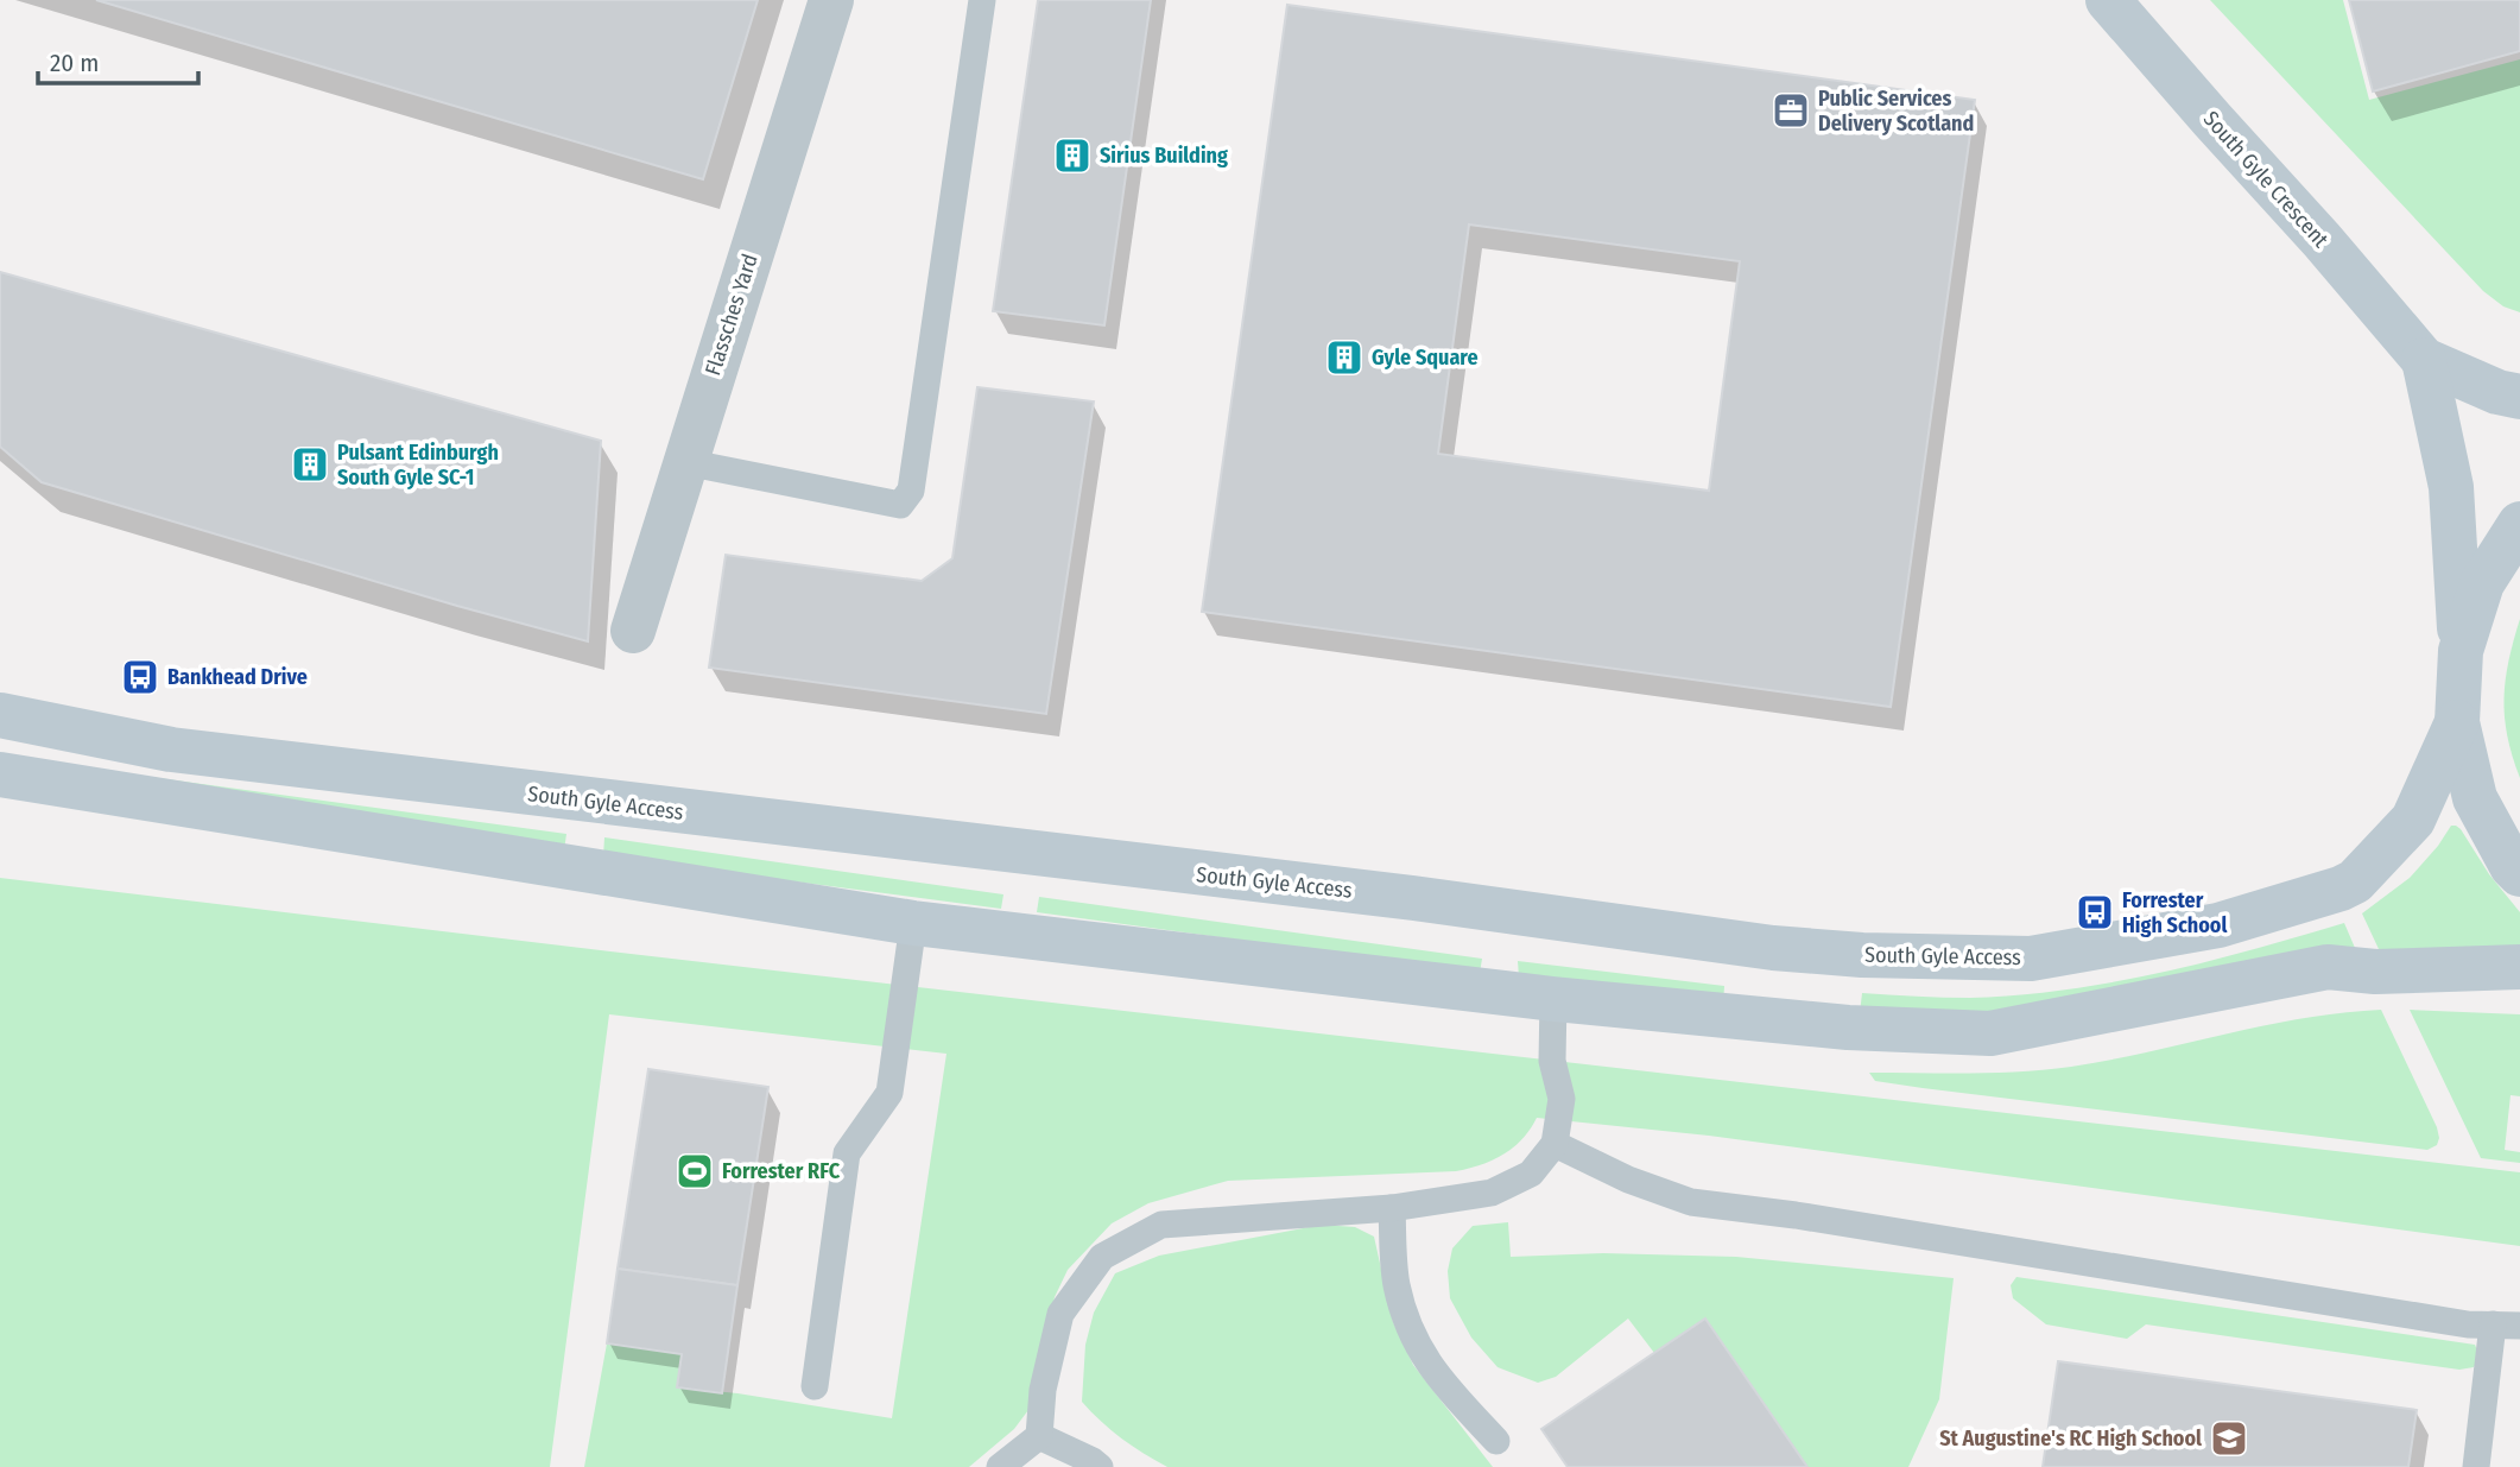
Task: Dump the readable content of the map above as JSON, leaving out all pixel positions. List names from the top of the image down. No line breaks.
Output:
{"streets":{"street":["South Gyle Crescent","Flassches Yard","South Gyle Access"]},"places":{"office":["Public Services Delivery Scotland"],"building":["Sirius Building","Gyle Square","Pulsant Edinburgh South Gyle SC-1"],"bus stop":["Bankhead Drive","Forrester High School"],"sports":["Forrester RFC"],"school or university":["St Augustine's RC High School"]},"scale_bar":"20 m"}
